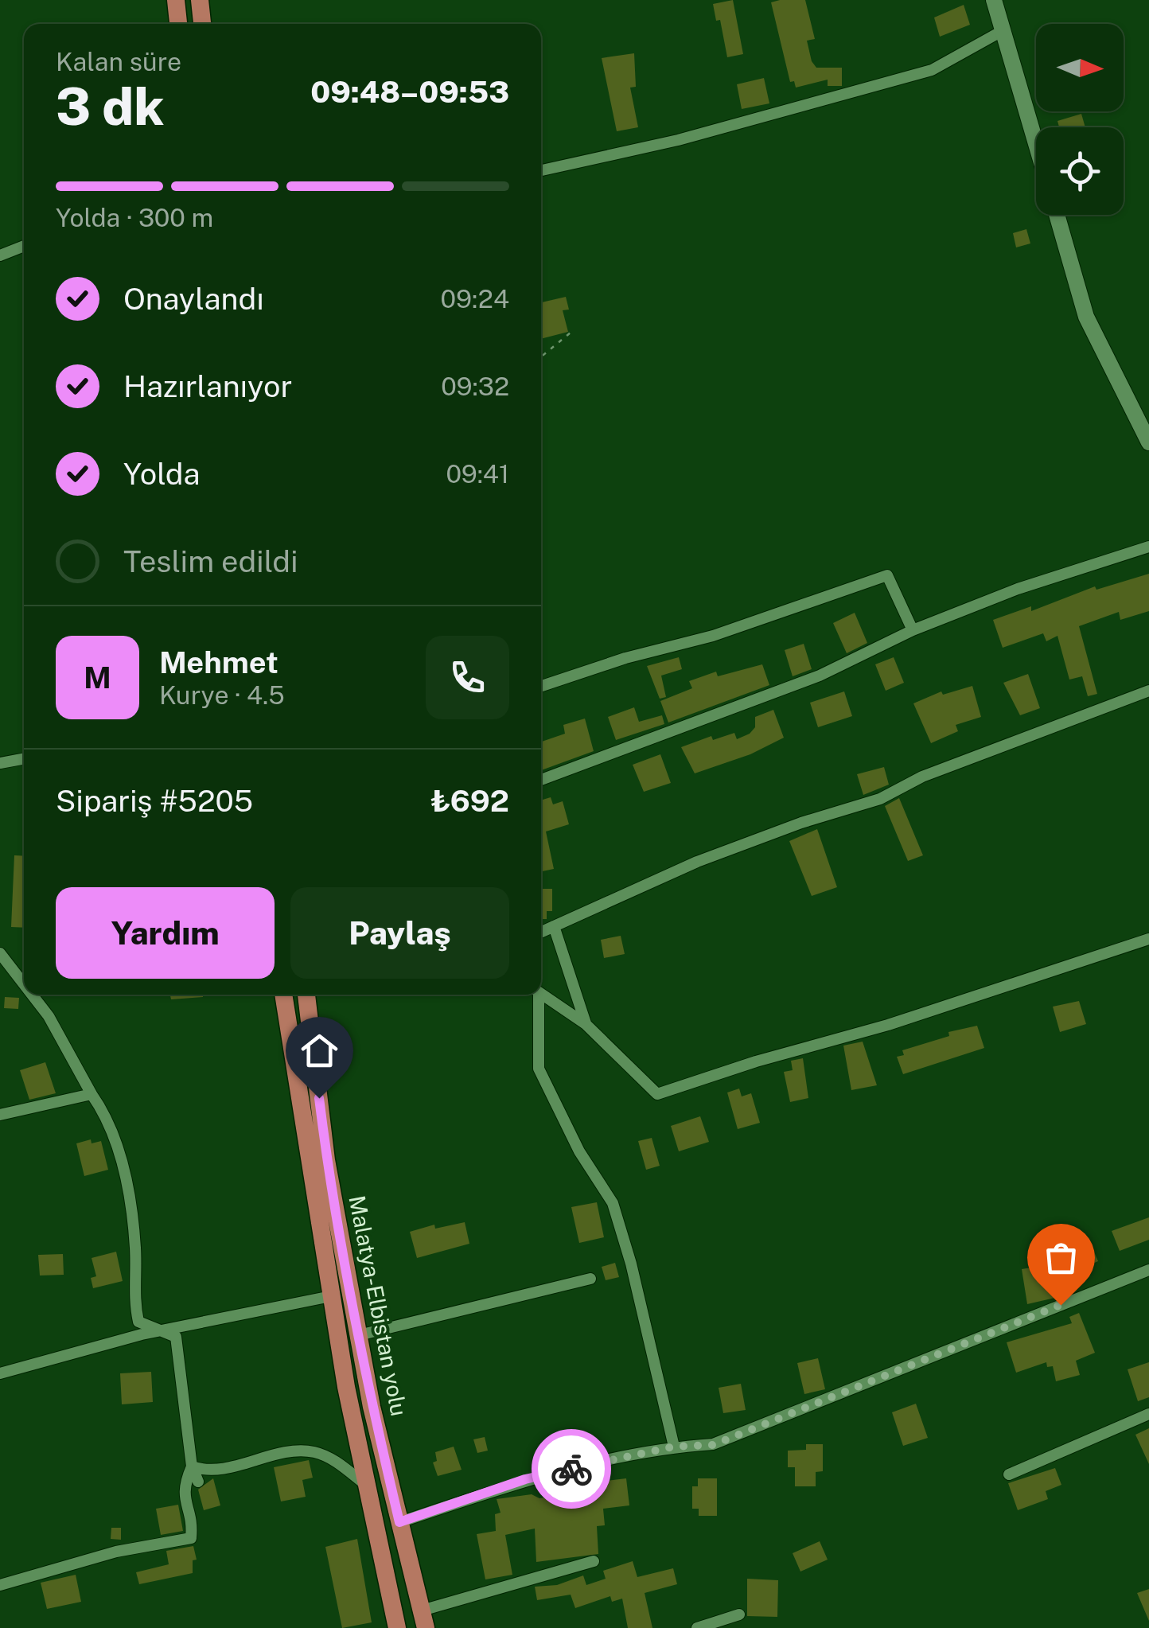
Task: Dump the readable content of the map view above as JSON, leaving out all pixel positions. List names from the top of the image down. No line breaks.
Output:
{"streets":{"main road":["Malatya-Elbistan yolu"]},"north":"right","page":{"heading":["3 dk","Kalan süre","09:48–09:53"],"panel":["Mehmet","Kurye · 4.5","Sipariş #5205","₺692"],"bar":"Yolda · 300 m","list":[["Onaylandı","09:24"],["Hazırlanıyor","09:32"],["Yolda","09:41"],"Teslim edildi"],"round":"M","buttons":["Yardım","Paylaş"]}}
